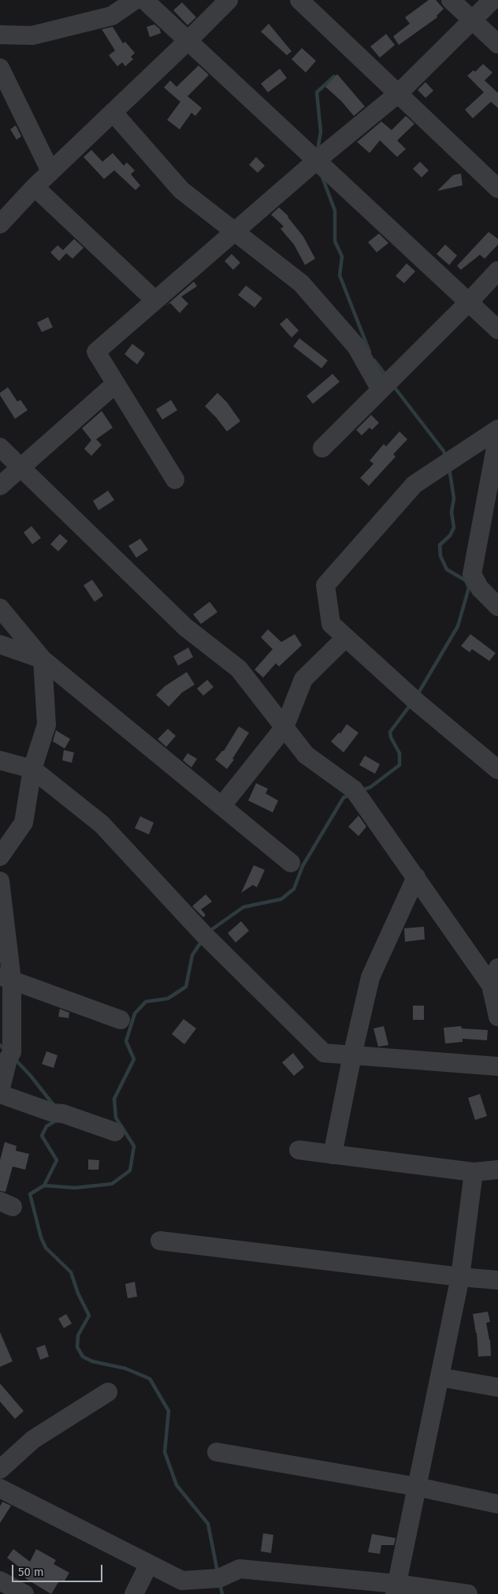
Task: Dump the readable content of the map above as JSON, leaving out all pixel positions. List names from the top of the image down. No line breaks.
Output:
{"scale_bar":"50 m"}
